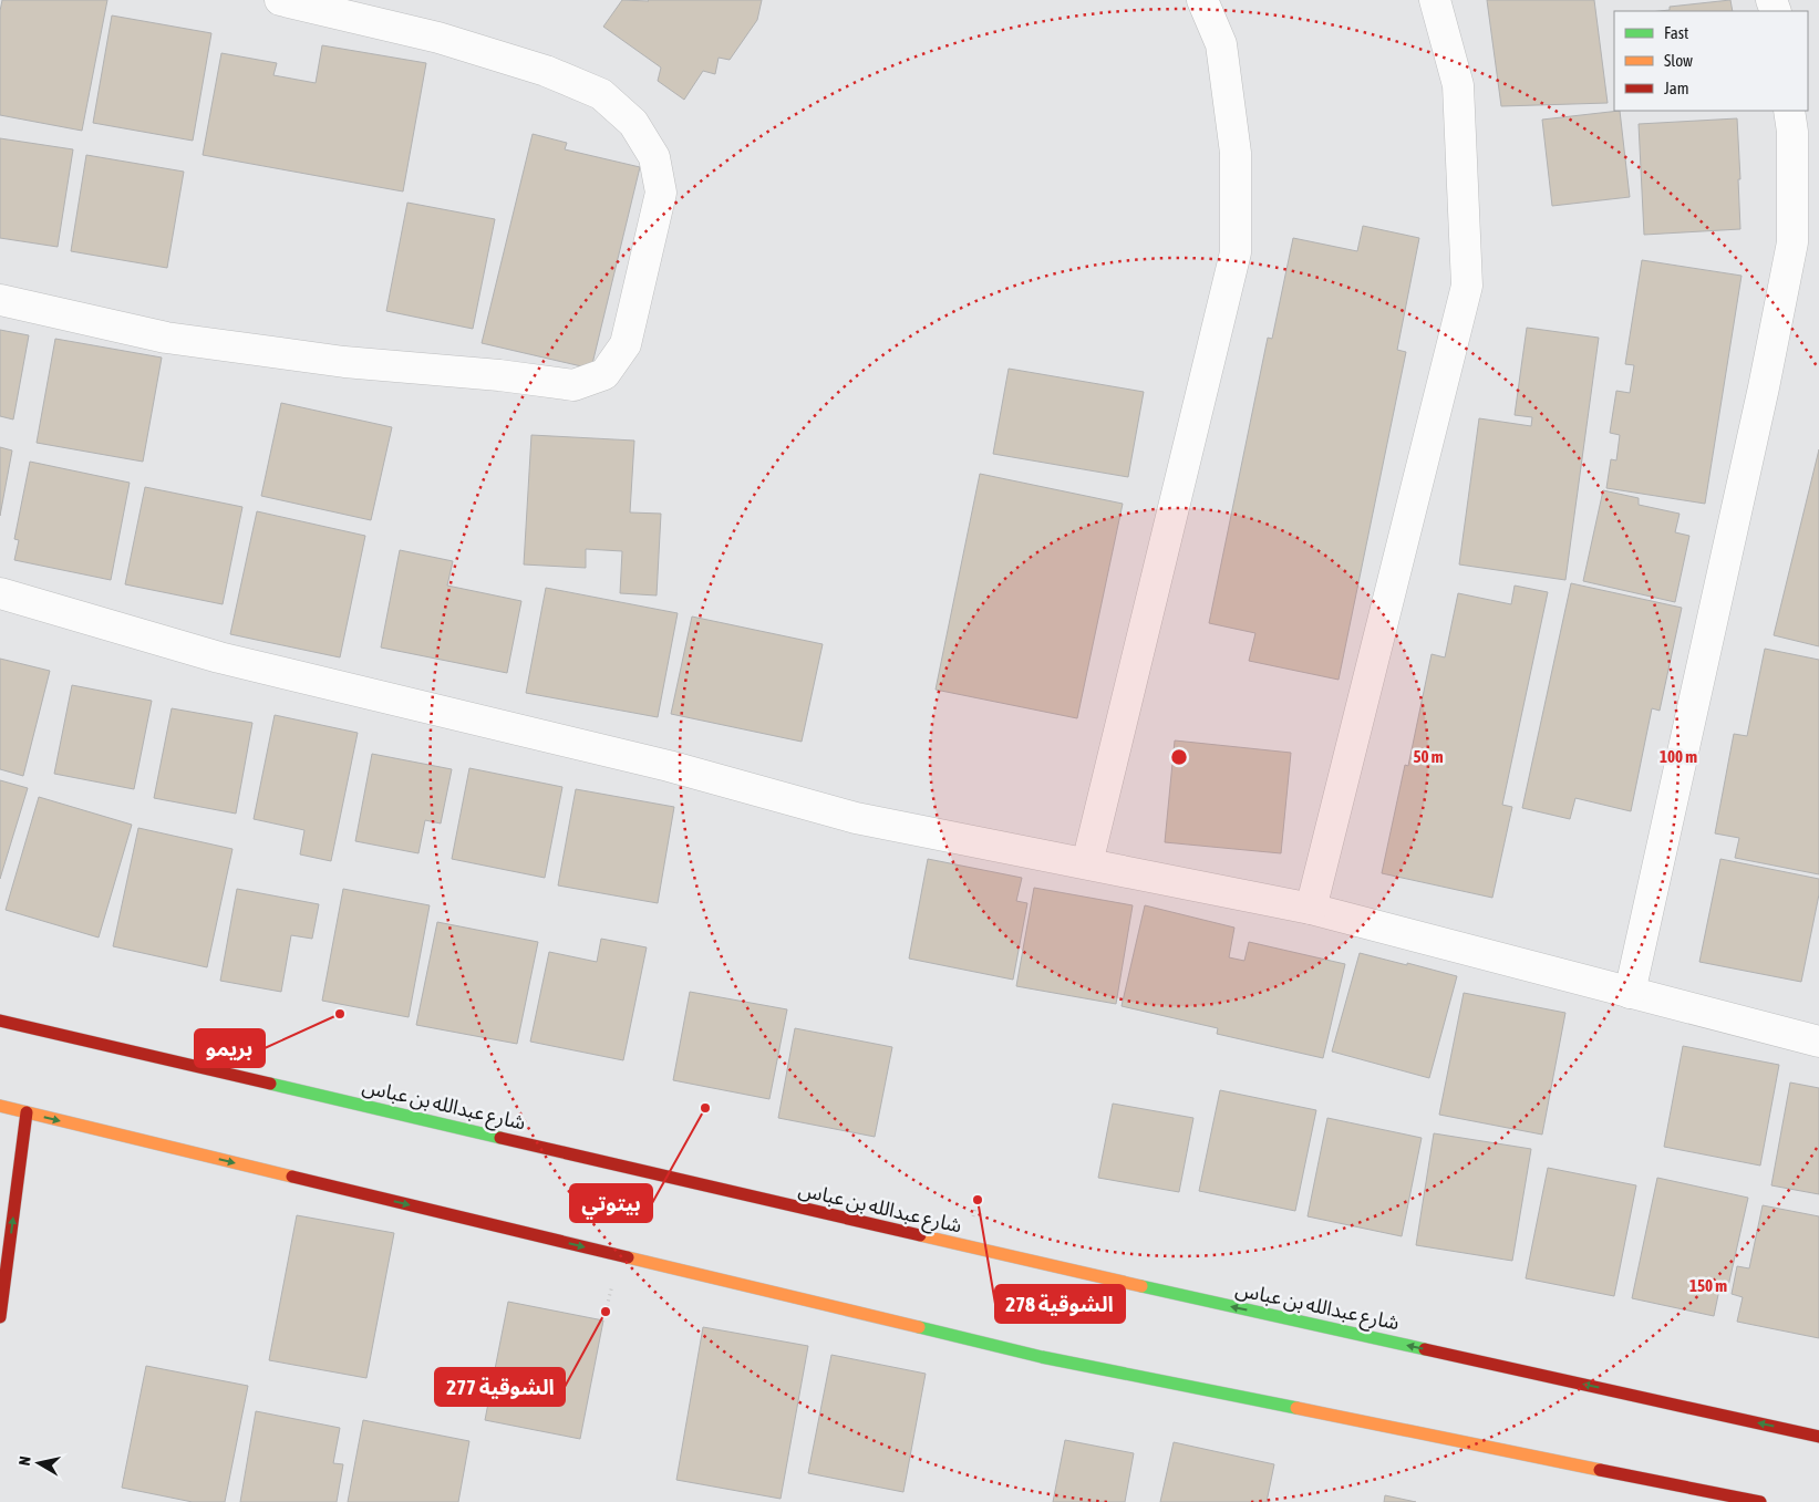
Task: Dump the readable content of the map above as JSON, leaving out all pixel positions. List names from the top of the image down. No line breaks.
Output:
{"streets":{"main road":["شارع عبدالله بن عباس"]},"places":["بريمو","بيتوتي","الشوقية 278","الشوقية 277"],"legend":["Fast","Slow","Jam"],"north":"left","rings":["50 m","100 m","150 m"]}
